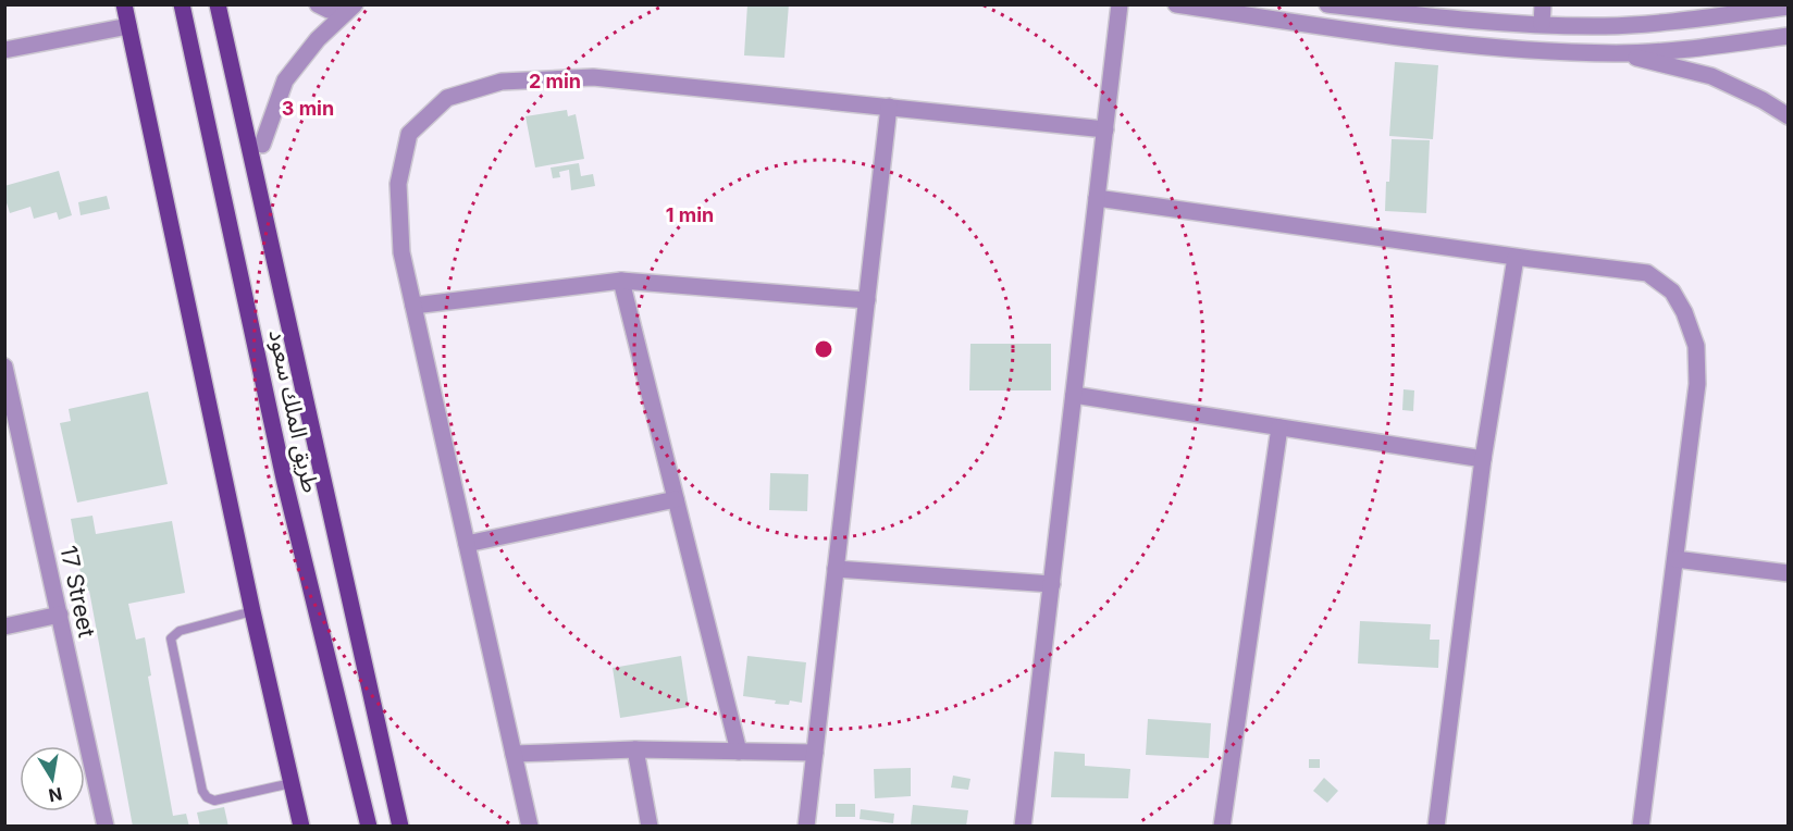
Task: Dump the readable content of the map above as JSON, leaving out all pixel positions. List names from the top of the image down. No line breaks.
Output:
{"streets":{"main road":["طريق الملك سعود"],"street":["17 Street"]},"north":"bottom","rings":["2 min","3 min","1 min"]}
